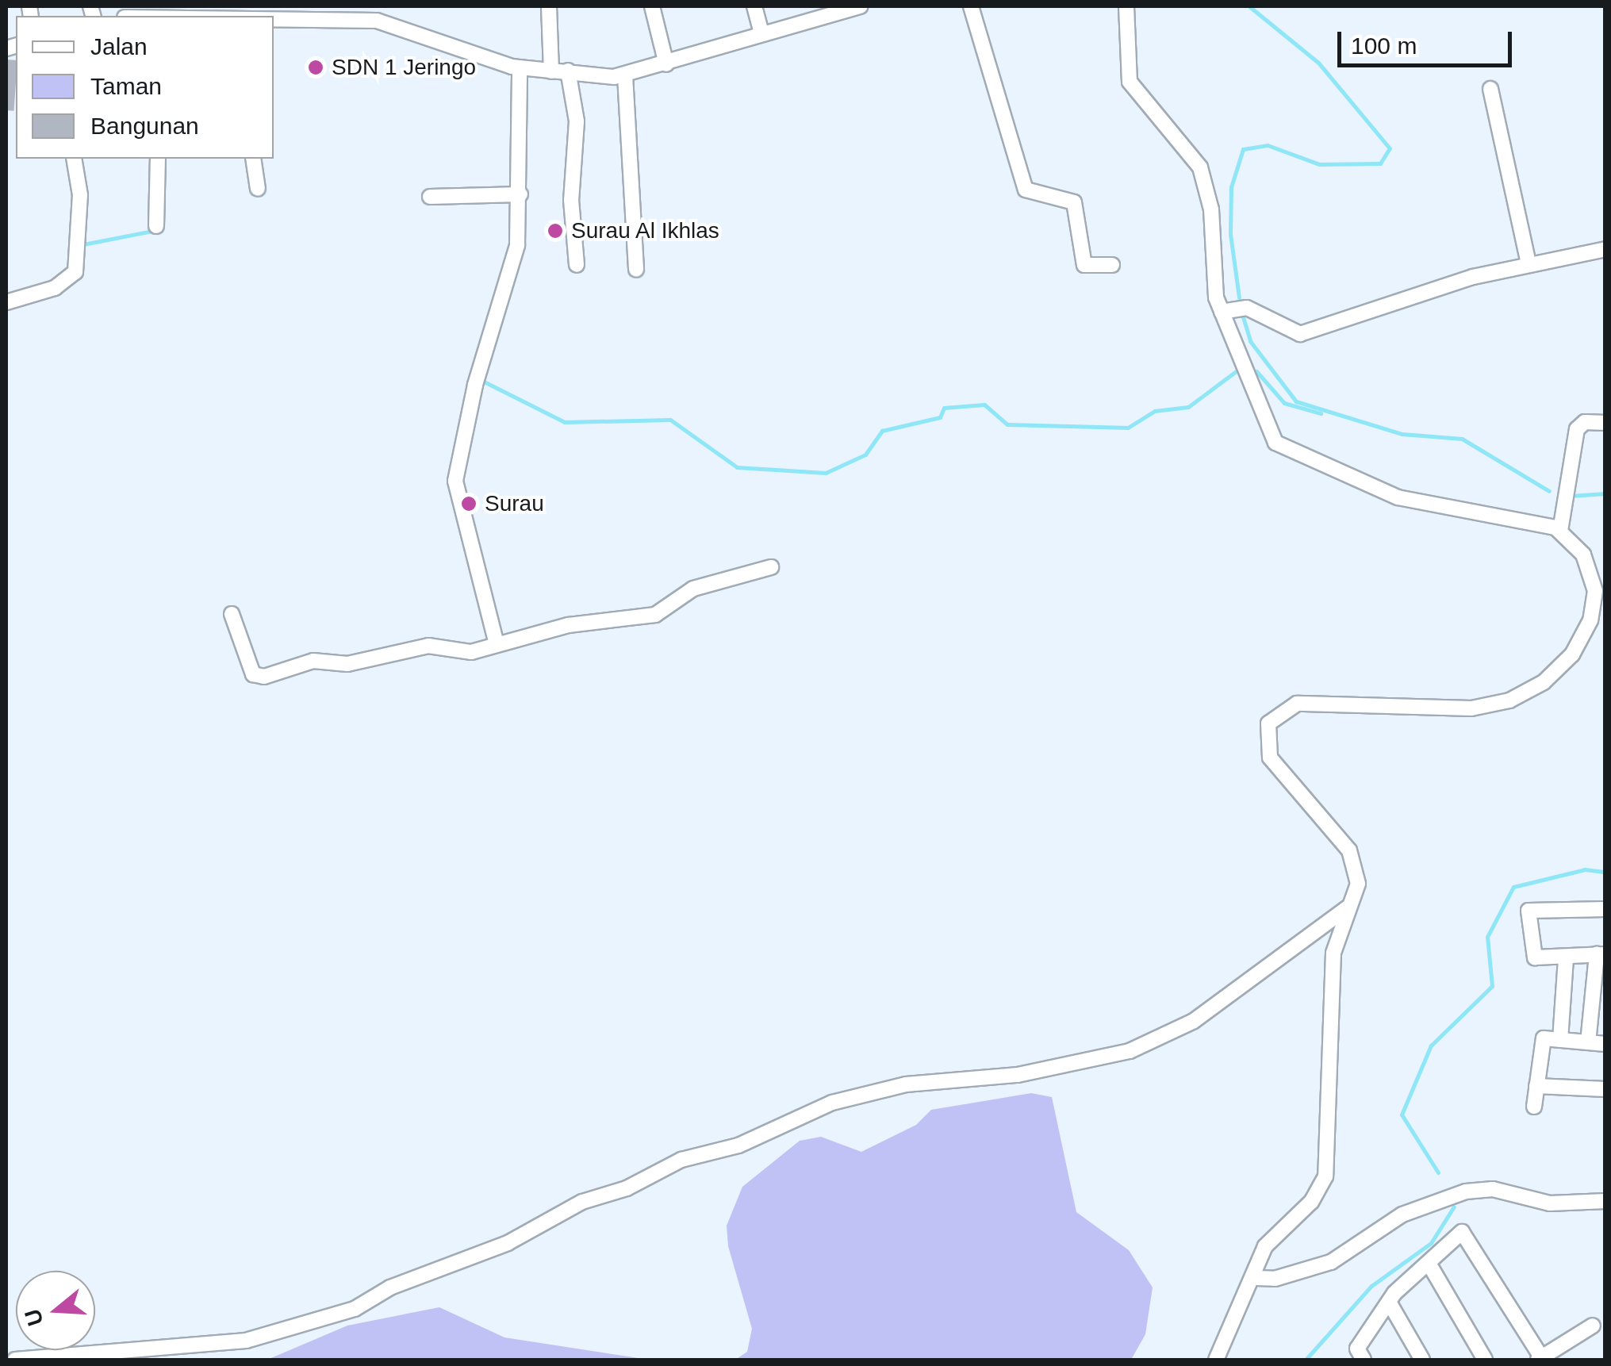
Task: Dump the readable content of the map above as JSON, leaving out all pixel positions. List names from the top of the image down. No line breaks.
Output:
{"places":["SDN 1 Jeringo","Surau Al Ikhlas","Surau"],"legend":["Jalan","Taman","Bangunan"],"scale_bar":"100 m","north":"left"}
